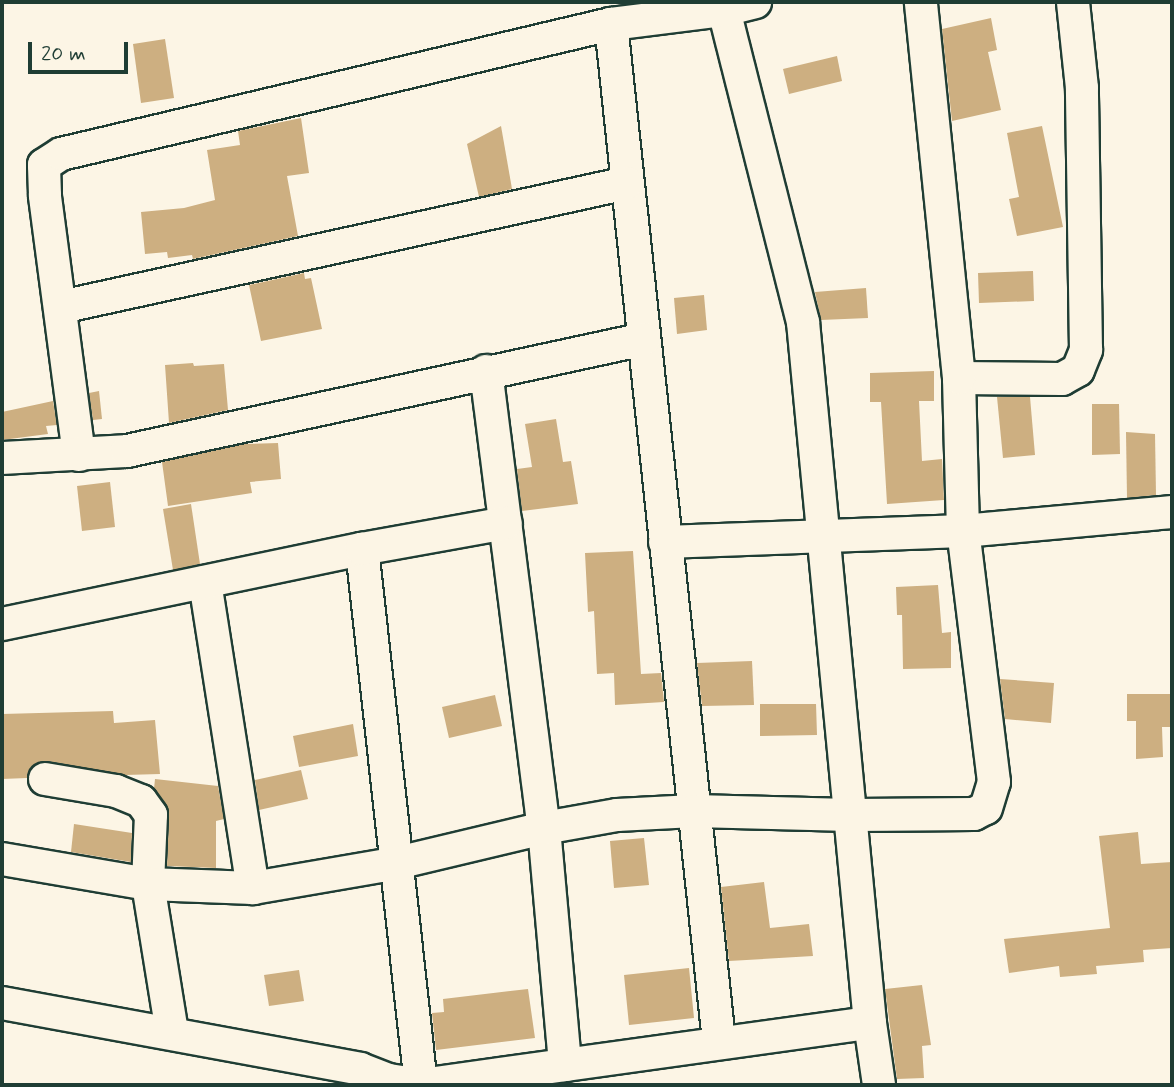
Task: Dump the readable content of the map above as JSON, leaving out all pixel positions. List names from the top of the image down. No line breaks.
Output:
{"scale_bar":"20 m"}
